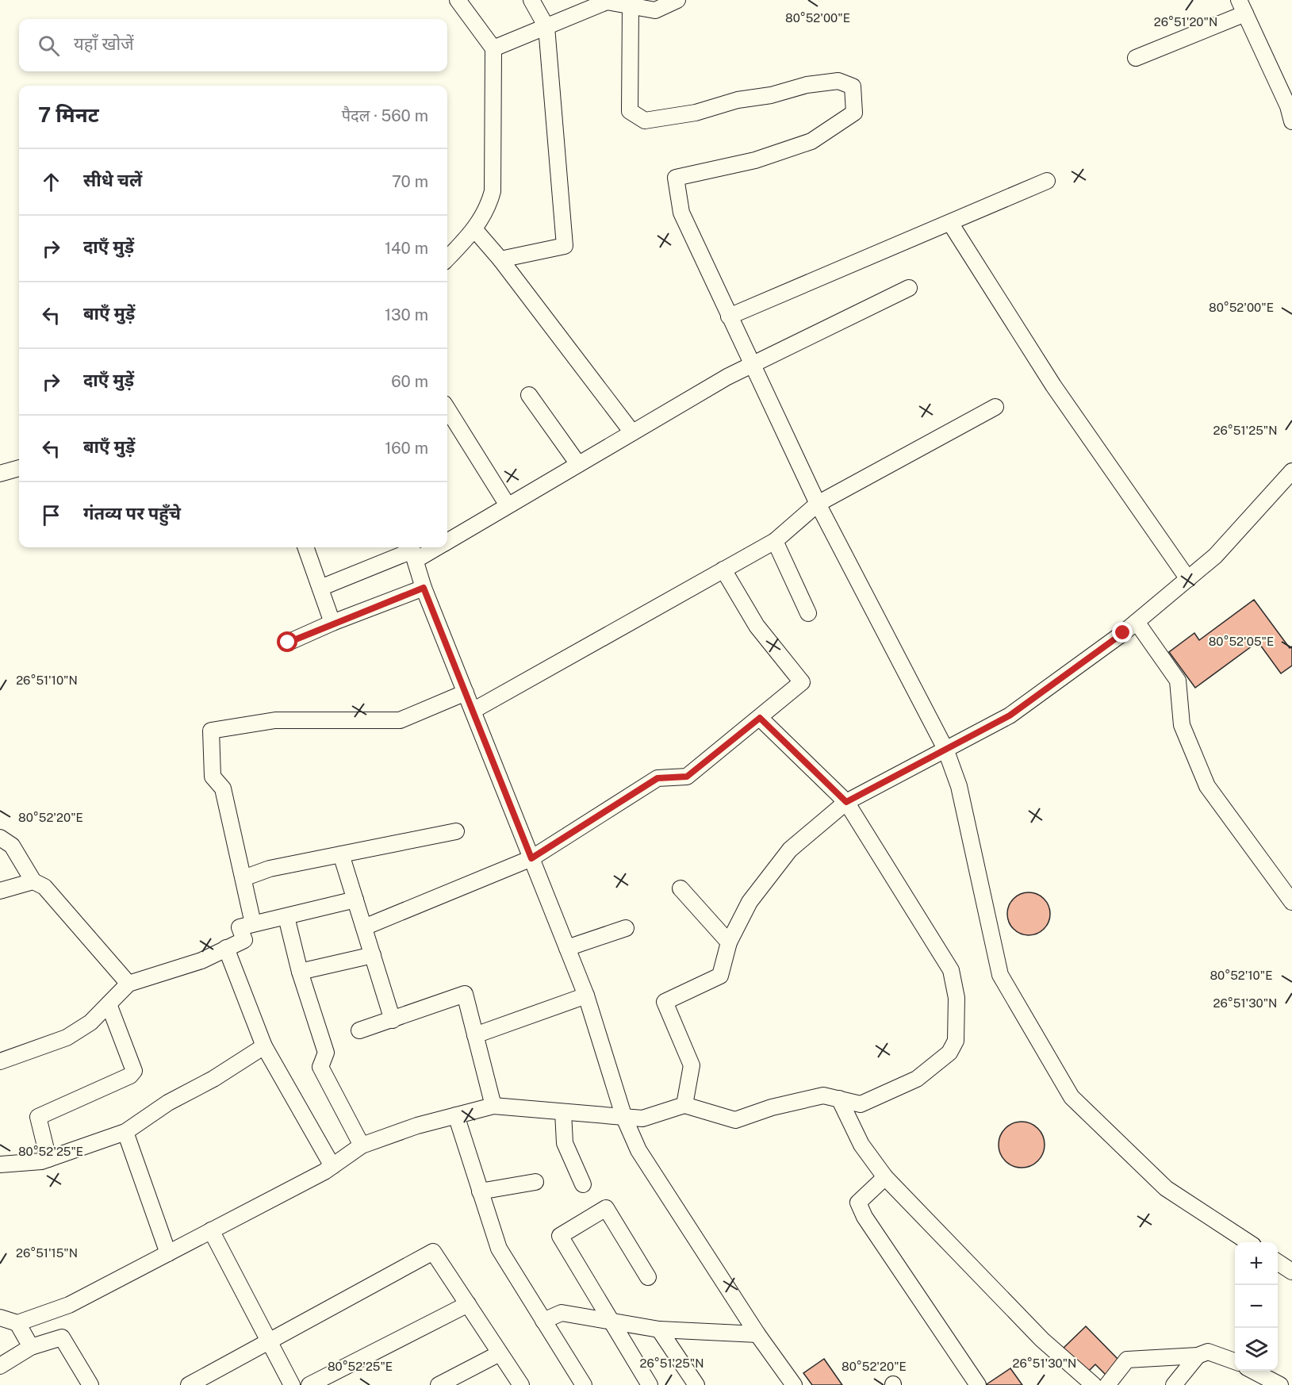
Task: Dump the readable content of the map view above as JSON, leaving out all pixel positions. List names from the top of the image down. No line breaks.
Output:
{"page":{"search":"यहाँ खोजें","heading":["7 मिनट","पैदल · 560 m"],"list":[["सीधे चलें","70 m"],["दाएँ मुड़ें","140 m"],["बाएँ मुड़ें","130 m"],["दाएँ मुड़ें","60 m"],["बाएँ मुड़ें","160 m"],"गंतव्य पर पहुँचे"],"map_buttons":["+","−"]},"coordinates":["80°52'00\"E","26°51'20\"N","26°51'25\"N","80°52'05\"E","26°51'10\"N","80°52'20\"E","80°52'10\"E","26°51'30\"N","80°52'25\"E","26°51'15\"N"]}
